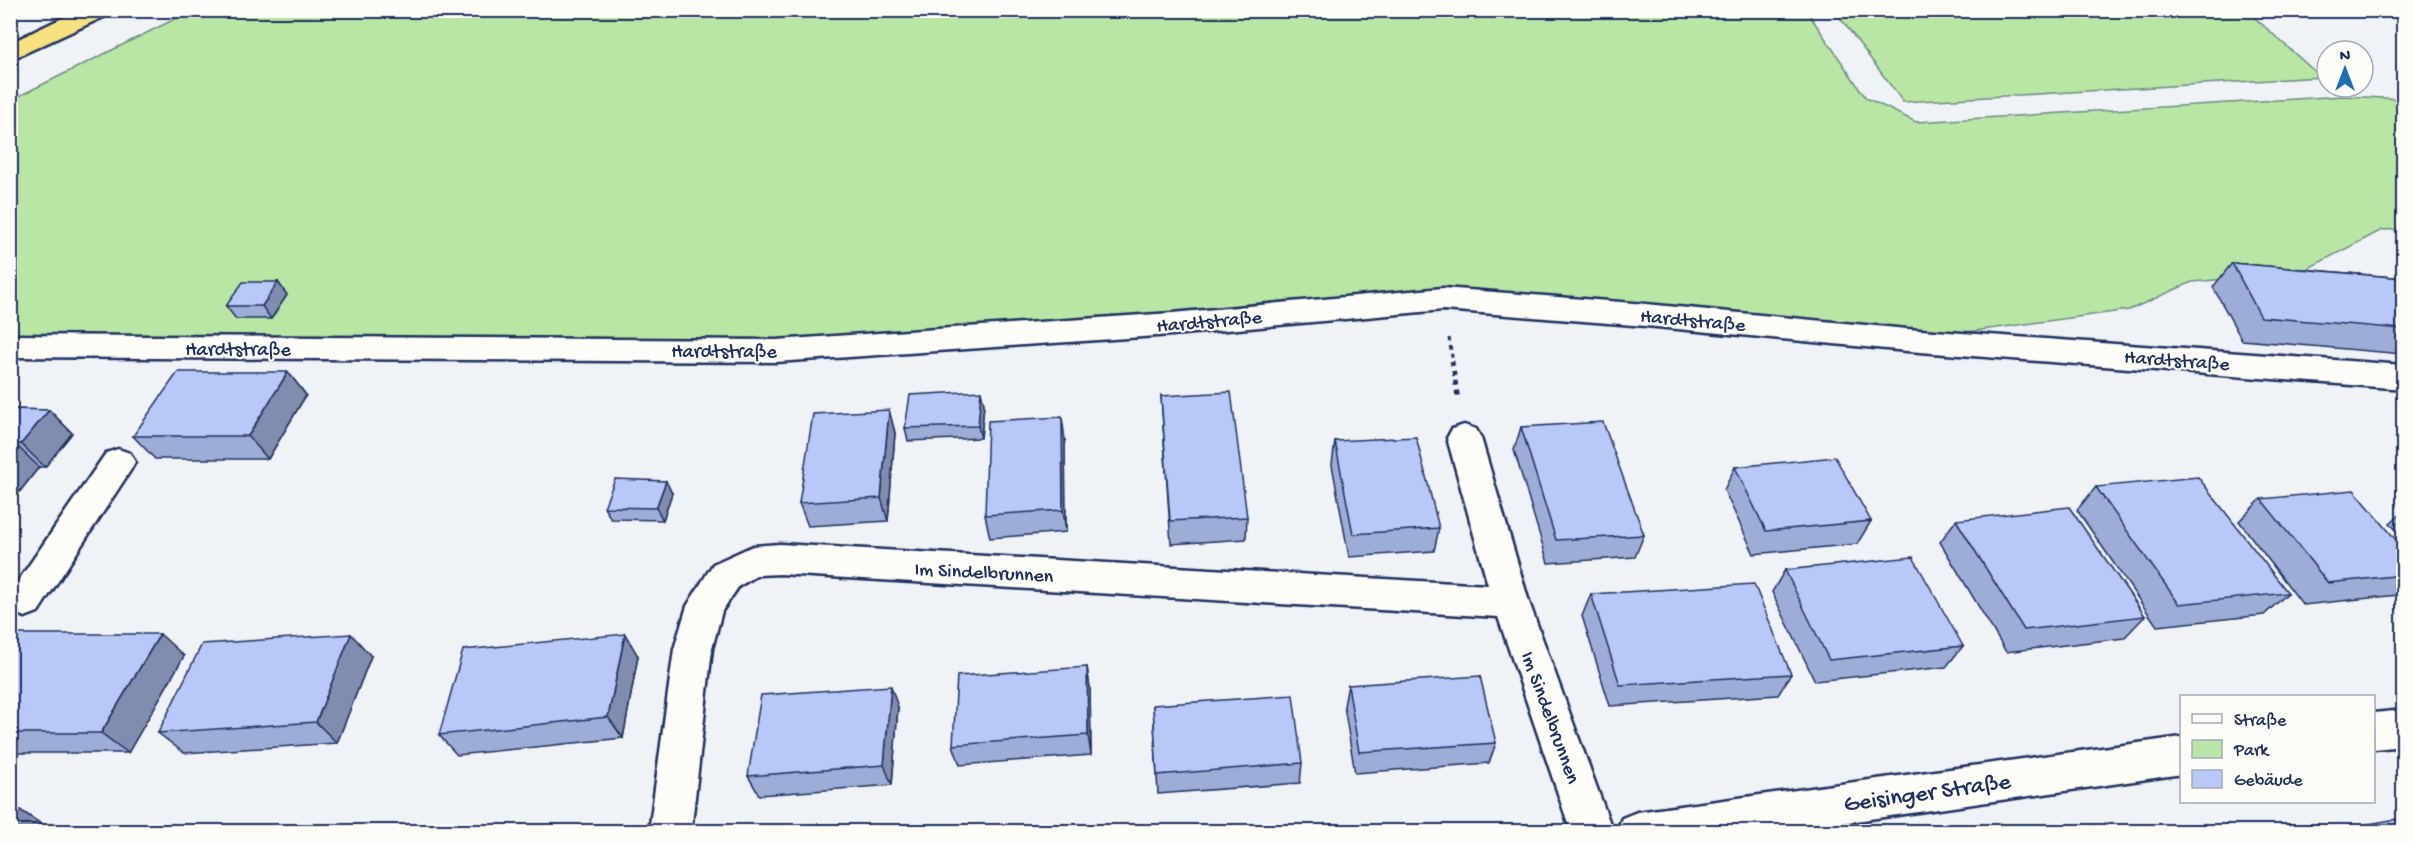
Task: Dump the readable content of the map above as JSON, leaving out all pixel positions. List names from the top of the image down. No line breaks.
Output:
{"streets":{"street":["Hardtstraße","Im Sindelbrunnen","Geisinger Straße"]},"legend":["Straße","Park","Gebäude"],"north":"top"}
